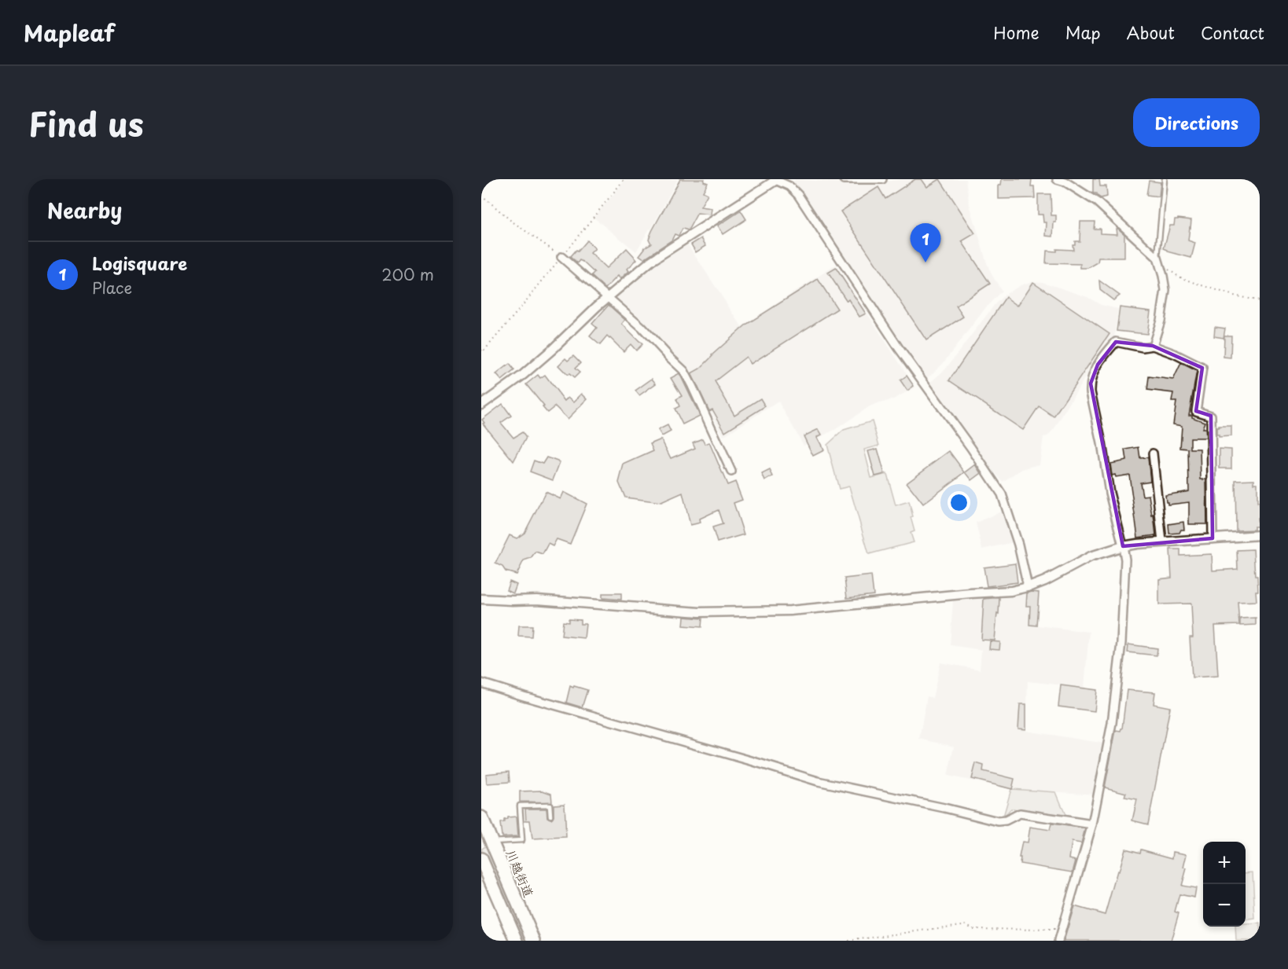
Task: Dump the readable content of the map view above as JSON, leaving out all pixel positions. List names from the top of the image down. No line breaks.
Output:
{"streets":{"highway":["川越街道"]},"page":{"header":"Mapleaf","nav":["Home","Map","About","Contact"],"title":"Find us","buttons":"Directions","heading":"Nearby","pins":"1","list":[{"mark":"1","name":"Logisquare","note":"Place","value":"200 m"}],"map_buttons":["+","−"]}}
